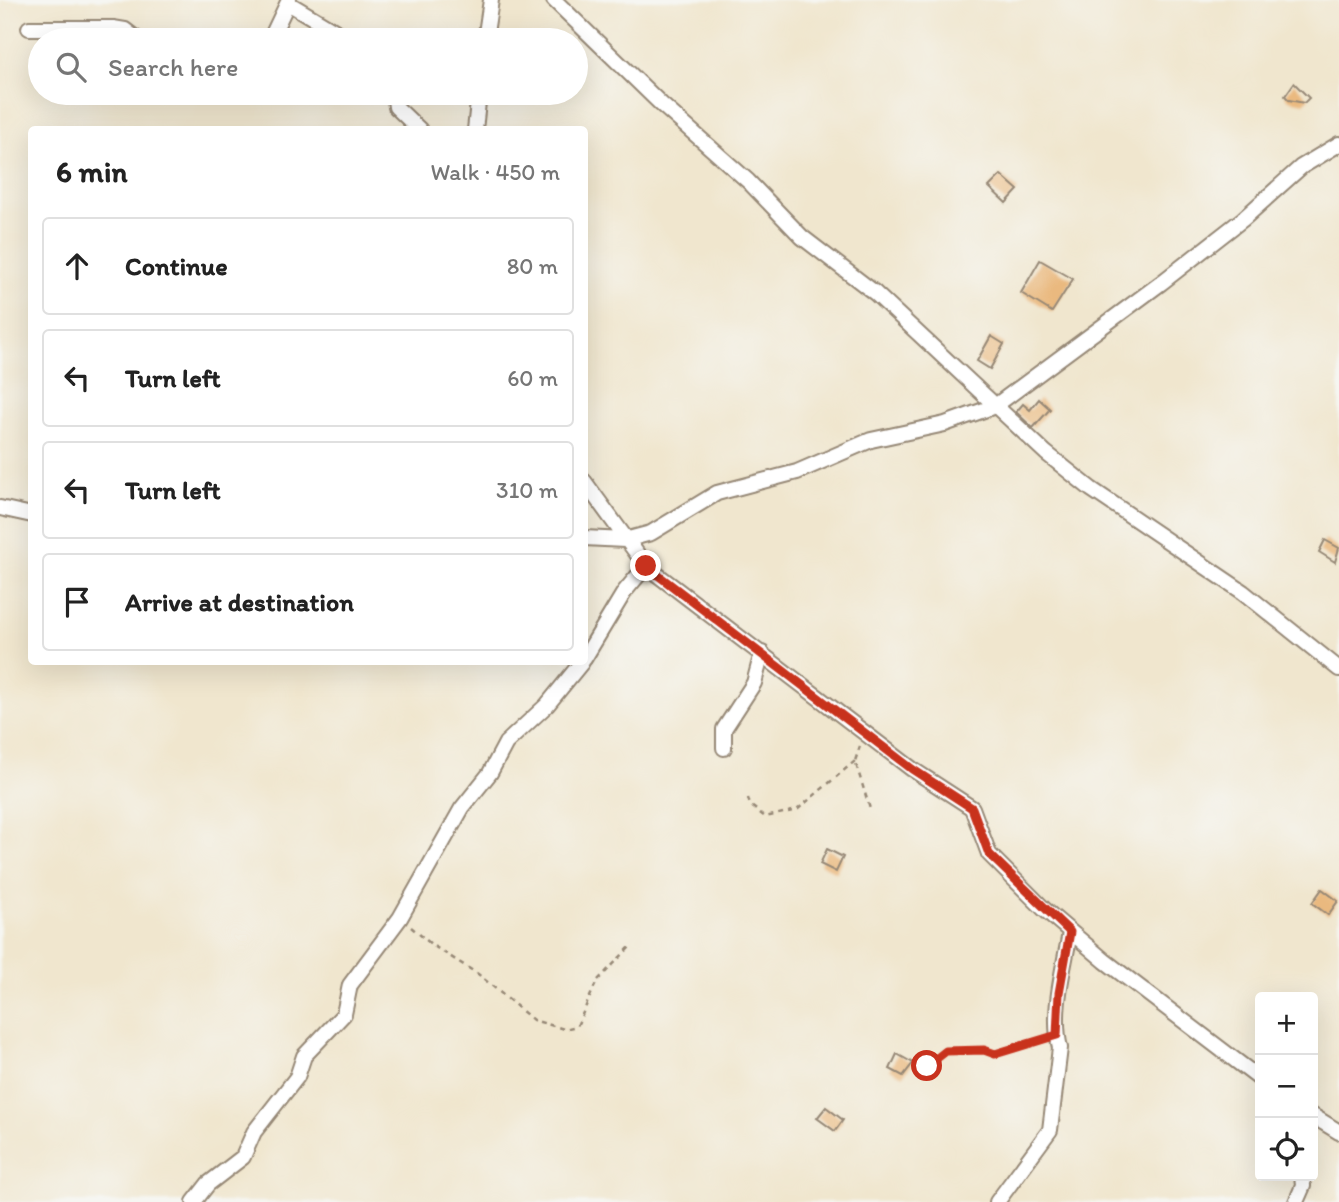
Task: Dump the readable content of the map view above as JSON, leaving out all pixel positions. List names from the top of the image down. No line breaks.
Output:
{"page":{"search":"Search here","heading":["6 min","Walk · 450 m"],"list":[["Continue","80 m"],["Turn left","60 m"],["Turn left","310 m"],"Arrive at destination"],"map_buttons":["+","−"]}}
